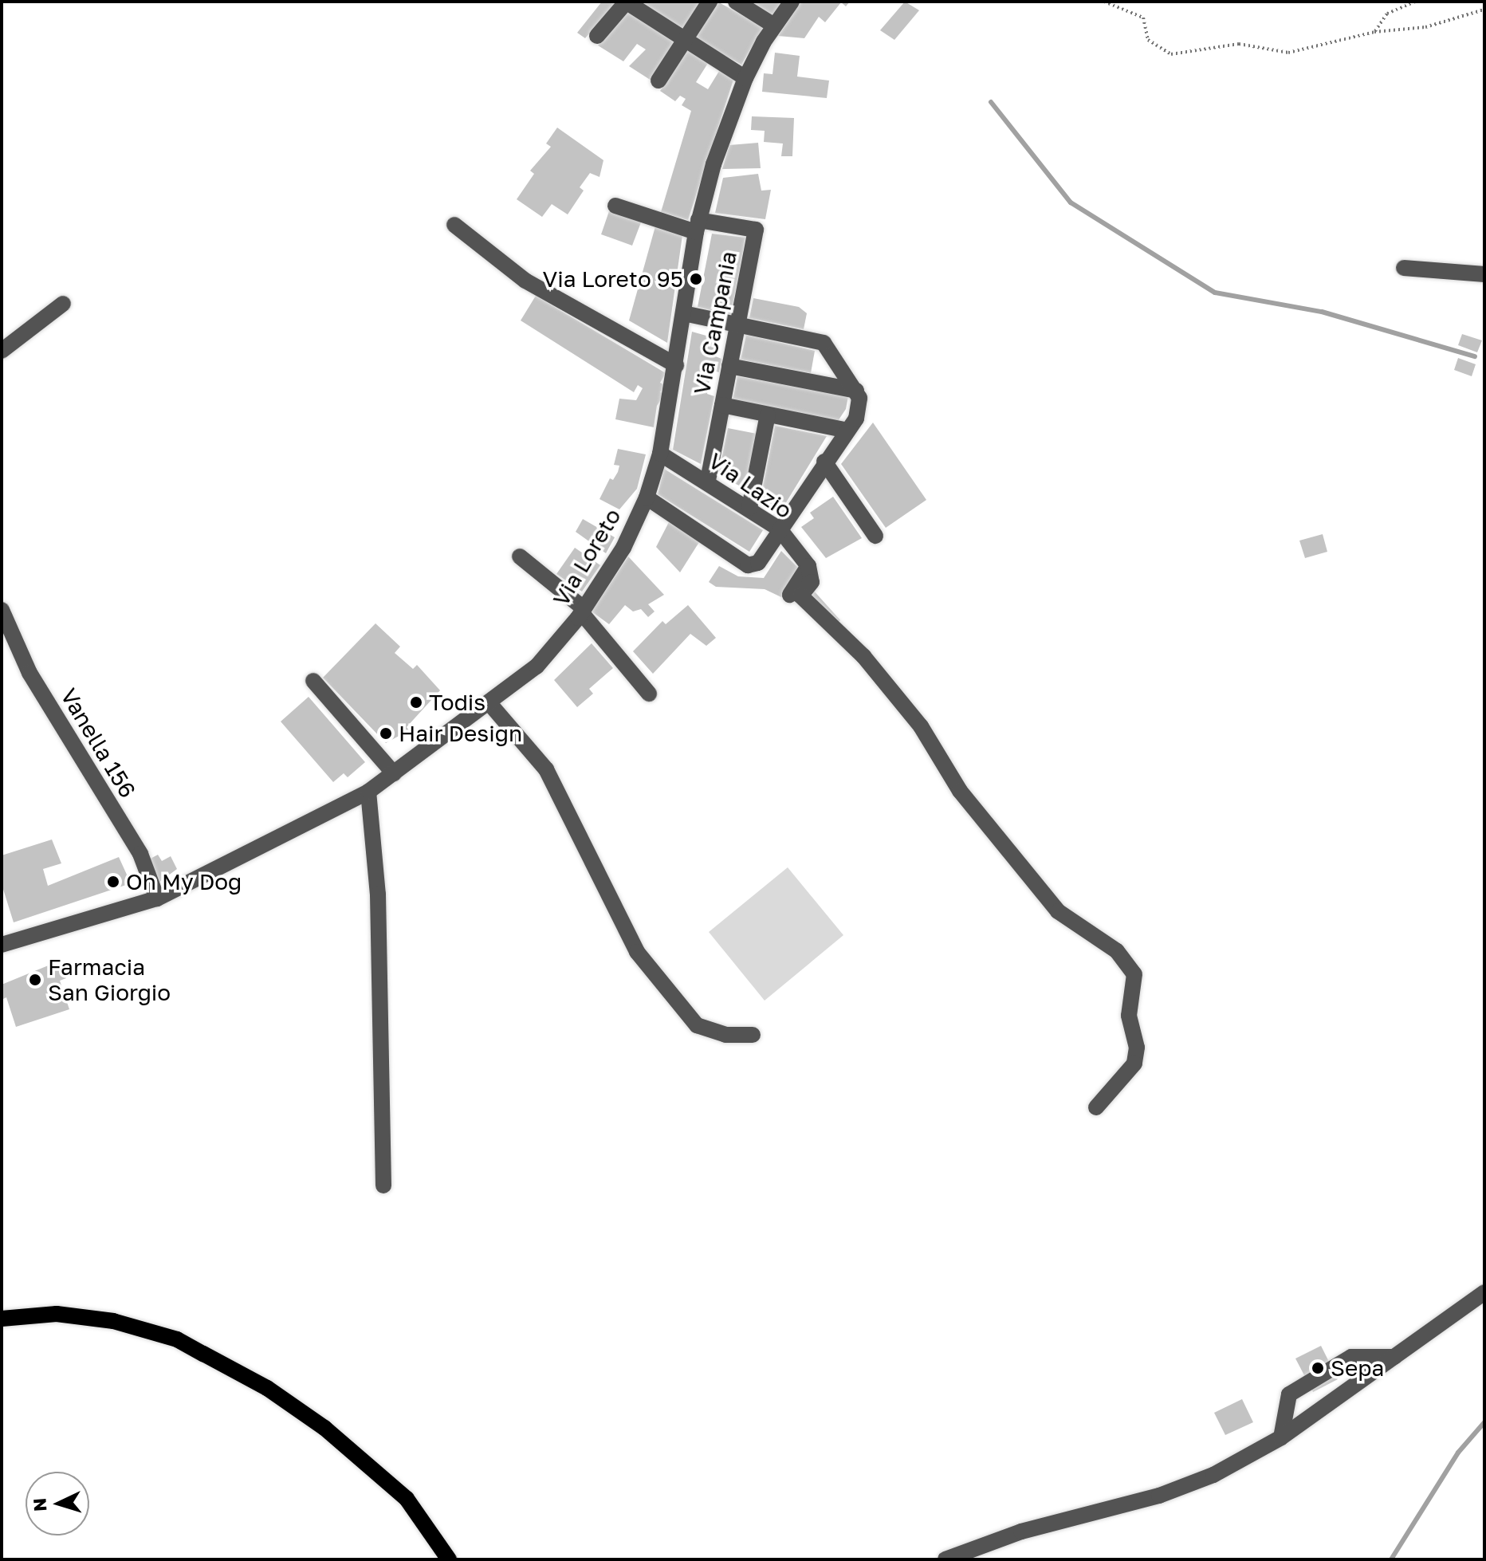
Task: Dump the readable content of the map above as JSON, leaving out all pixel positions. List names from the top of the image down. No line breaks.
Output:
{"streets":{"street":["Via Campania","Via Lazio","Via Loreto","Vanella 156"]},"crossings":[["Via Campania","Via Lazio"],["Via Campania","Via Loreto"],["Via Lazio","Via Loreto"],["Via Loreto","Vanella 156"]],"places":["Via Loreto 95","Todis","Hair Design","Oh My Dog","Farmacia San Giorgio","Sepa"],"north":"left"}
